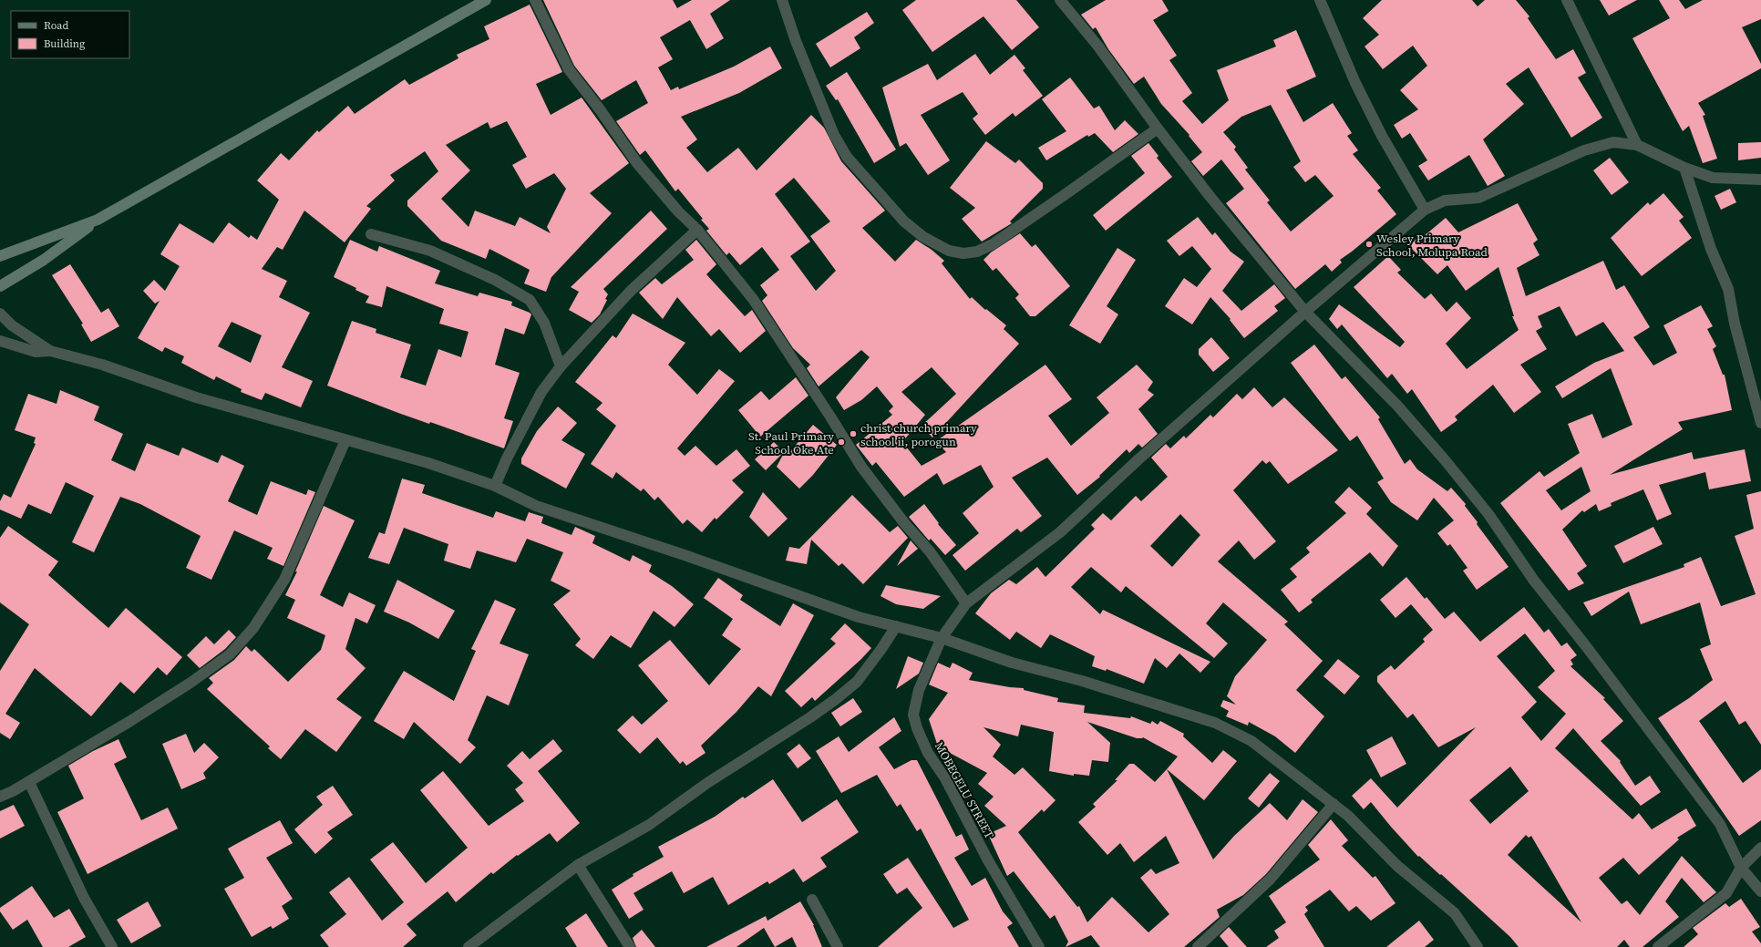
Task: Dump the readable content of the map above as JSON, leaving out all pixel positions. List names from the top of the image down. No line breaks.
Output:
{"streets":{"street":["MOBEGELU STREET"]},"places":["Wesley Primary School, Molupa Road","christ church primary school ii, porogun","St. Paul Primary School Oke Ate"],"legend":["Road","Building"]}
